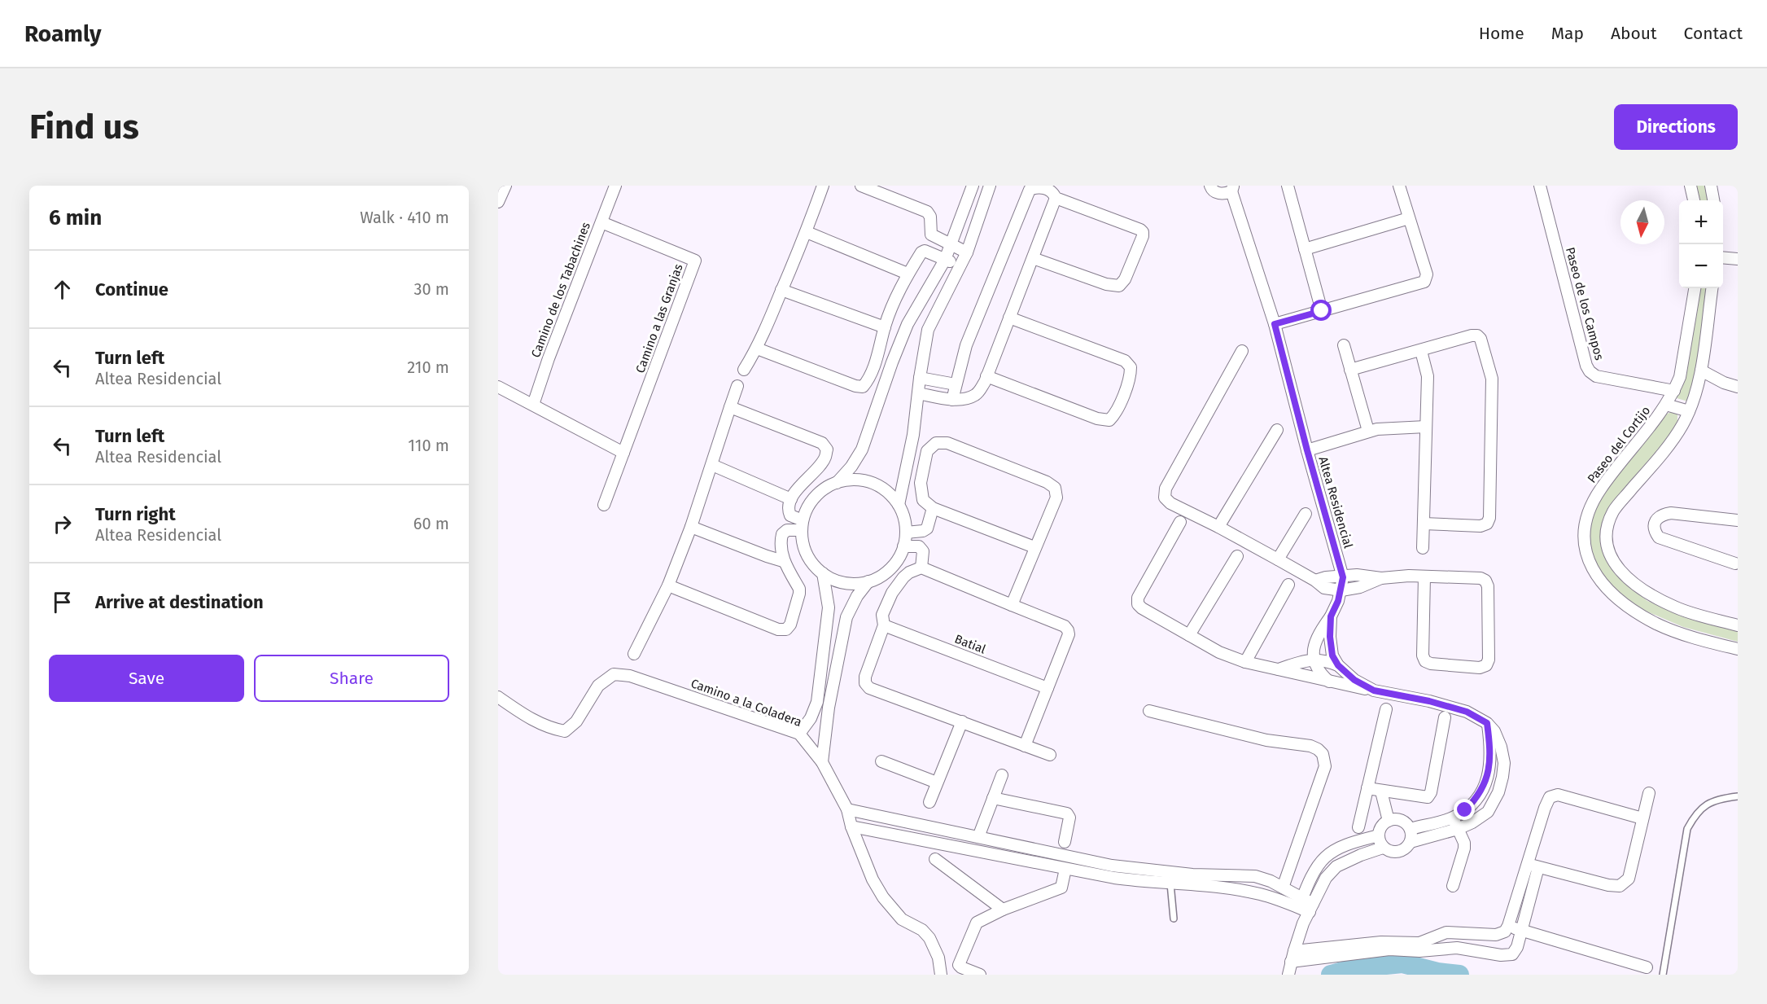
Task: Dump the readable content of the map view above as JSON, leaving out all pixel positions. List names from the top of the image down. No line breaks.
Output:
{"streets":{"street":["Camino de los Tabachines","Paseo de los Campos","Camino a las Granjas","Paseo del Cortijo","Altea Residencial","Batial","Camino a la Coladera"]},"crossings":[["Camino de los Tabachines","Camino a las Granjas"],["Paseo de los Campos","Paseo del Cortijo"]],"north":"bottom","page":{"header":"Roamly","nav":["Home","Map","About","Contact"],"buttons":["Directions",["Save","Share"]],"title":"Find us","heading":["6 min","Walk · 410 m"],"map_buttons":["+","−"],"list":[["Continue","30 m"],["Turn left","Altea Residencial","210 m"],["Turn left","Altea Residencial","110 m"],["Turn right","Altea Residencial","60 m"],"Arrive at destination"]}}
